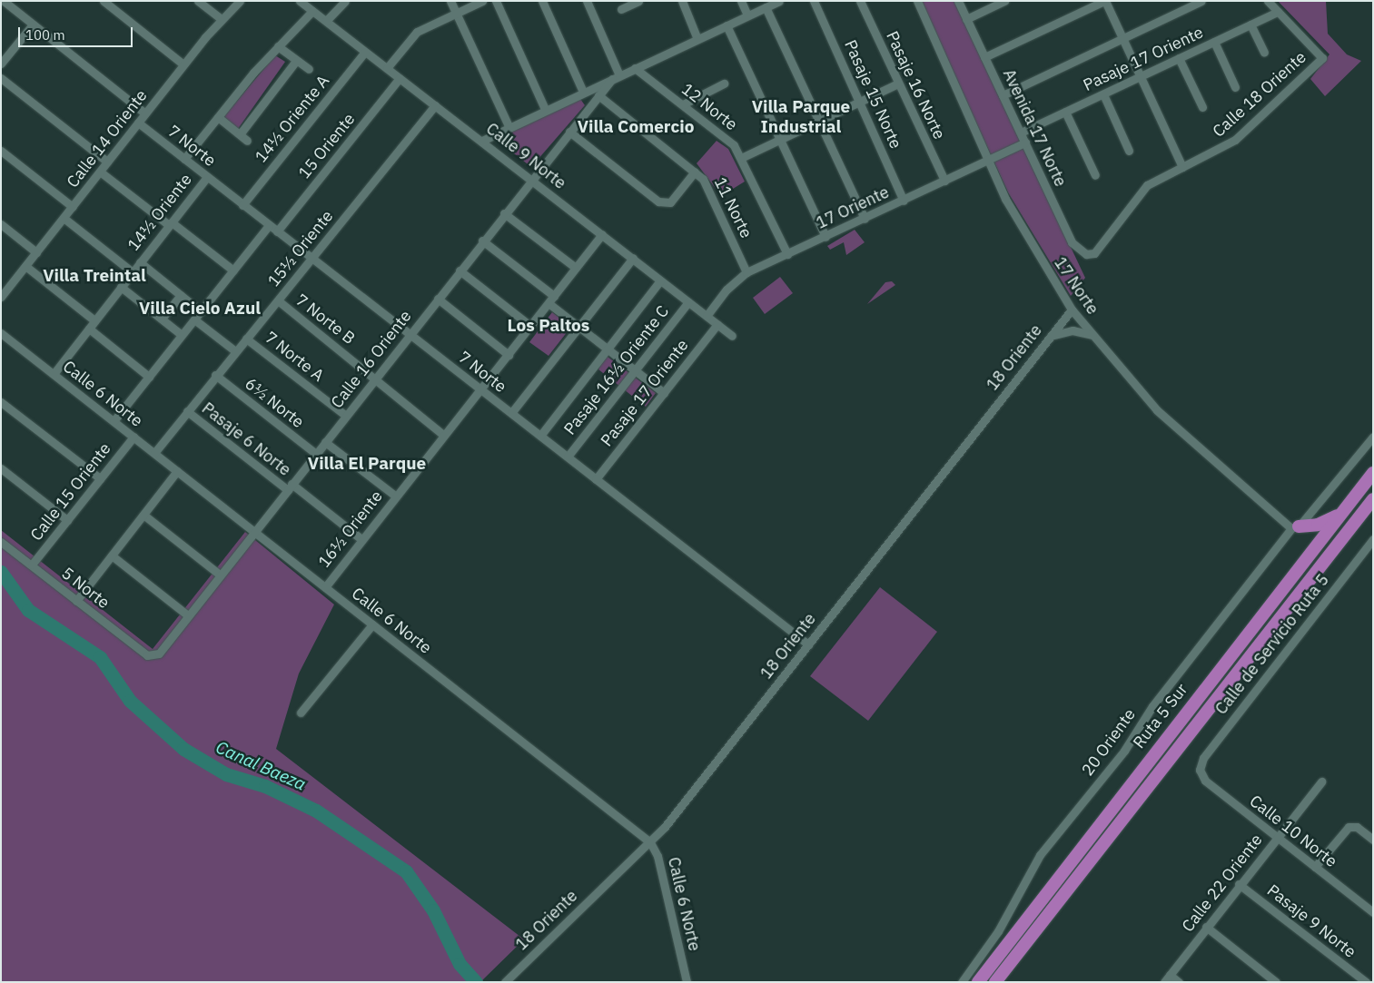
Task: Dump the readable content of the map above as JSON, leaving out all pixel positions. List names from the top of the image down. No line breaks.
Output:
{"streets":{"highway":["Ruta 5 Sur"],"street":["Pasaje 17 Oriente","Pasaje 16 Norte","Pasaje 15 Norte","Calle 18 Oriente","12 Norte","14½ Oriente A","Avenida 17 Norte","Calle 14 Oriente","7 Norte","15 Oriente","Calle 9 Norte","11 Norte","17 Oriente","14½ Oriente","15½ Oriente","17 Norte","7 Norte B","7 Norte A","18 Oriente","Calle 16 Oriente","Pasaje 16½ Oriente C","Calle 6 Norte","6½ Norte","Pasaje 6 Norte","Calle 15 Oriente","16½ Oriente","5 Norte","Calle de Servicio Ruta 5","20 Oriente","Calle 10 Norte","Calle 22 Oriente","Pasaje 9 Norte"]},"crossings":[["Pasaje 17 Oriente","Calle 18 Oriente"],["Pasaje 17 Oriente","Avenida 17 Norte"],["Pasaje 17 Oriente","7 Norte"],["Pasaje 17 Oriente","Calle 9 Norte"],["Pasaje 16 Norte","17 Oriente"],["Pasaje 15 Norte","17 Oriente"],["Calle 18 Oriente","Avenida 17 Norte"],["12 Norte","17 Oriente"],["12 Norte","Calle 16 Oriente"],["14½ Oriente A","7 Norte"],["14½ Oriente A","Calle 9 Norte"],["Avenida 17 Norte","17 Oriente"],["Calle 14 Oriente","7 Norte"],["7 Norte","15 Oriente"],["7 Norte","14½ Oriente"],["7 Norte","15½ Oriente"],["7 Norte","18 Oriente"],["7 Norte","Calle 16 Oriente"],["7 Norte","Pasaje 16½ Oriente C"],["7 Norte","16½ Oriente"],["15 Oriente","Calle 9 Norte"],["Calle 9 Norte","17 Oriente"],["Calle 9 Norte","15½ Oriente"],["Calle 9 Norte","Calle 16 Oriente"],["Calle 9 Norte","Pasaje 16½ Oriente C"],["Calle 9 Norte","16½ Oriente"],["11 Norte","17 Oriente"],["11 Norte","Calle 16 Oriente"],["17 Oriente","17 Norte"],["14½ Oriente","Calle 6 Norte"],["15½ Oriente","7 Norte B"],["15½ Oriente","7 Norte A"],["15½ Oriente","Calle 6 Norte"],["15½ Oriente","6½ Norte"],["15½ Oriente","Pasaje 6 Norte"],["17 Norte","18 Oriente"],["17 Norte","20 Oriente"],["7 Norte B","Calle 16 Oriente"],["7 Norte B","16½ Oriente"],["7 Norte A","Calle 16 Oriente"],["18 Oriente","Calle 6 Norte"],["Calle 16 Oriente","Calle 6 Norte"],["Calle 16 Oriente","6½ Norte"],["Calle 16 Oriente","Pasaje 6 Norte"],["Calle 16 Oriente","5 Norte"],["Calle 6 Norte","Calle 15 Oriente"],["Calle 6 Norte","16½ Oriente"],["Pasaje 6 Norte","16½ Oriente"],["Calle 15 Oriente","5 Norte"],["Calle de Servicio Ruta 5","Calle 10 Norte"],["Calle 10 Norte","Calle 22 Oriente"],["Calle 22 Oriente","Pasaje 9 Norte"]],"districts":["Villa Parque Industrial","Villa Comercio","Villa Treintal","Villa Cielo Azul","Los Paltos","Villa El Parque"],"water":["Canal Baeza"],"scale_bar":"100 m"}
